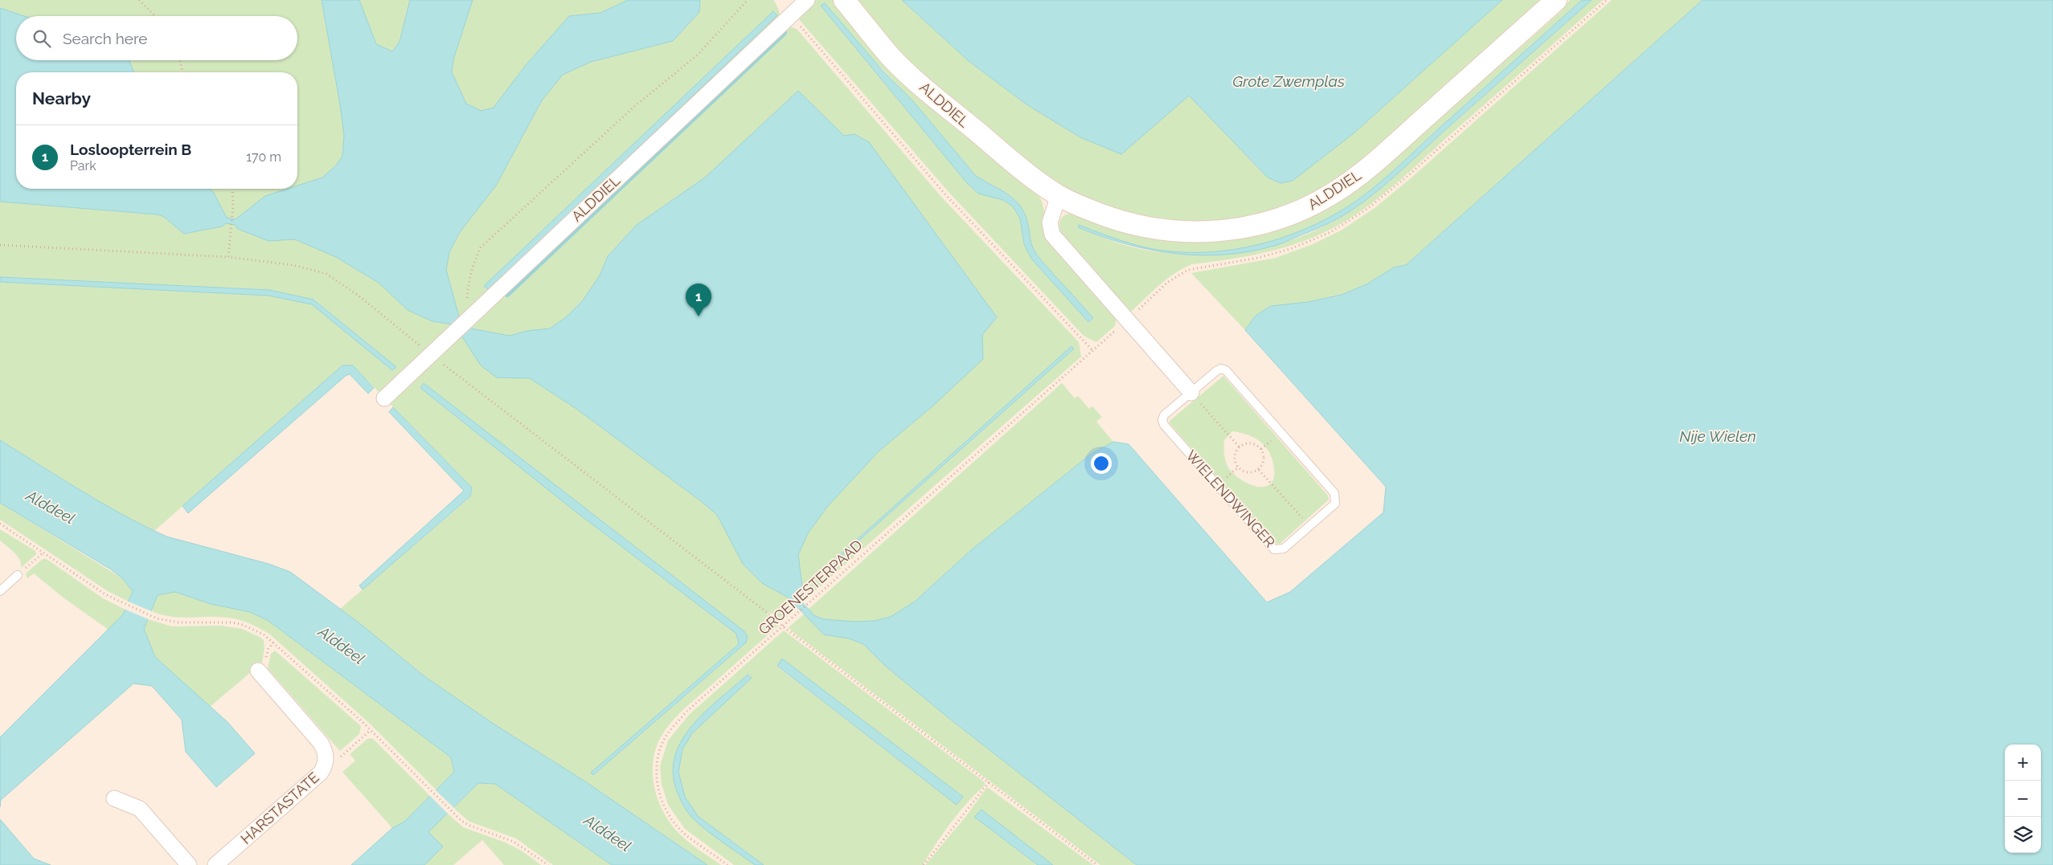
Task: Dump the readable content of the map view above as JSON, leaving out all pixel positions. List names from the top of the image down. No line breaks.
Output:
{"streets":{"street":["ALDDIEL","HARSTASTATE"],"lane":["WIELENDWINGER"],"path":["GROENESTERPAAD"]},"crossings":[["ALDDIEL","GROENESTERPAAD"]],"water":["Grote Zwemplas","Nije Wielen","Alddeel"],"page":{"search":"Search here","heading":"Nearby","list":[{"mark":"1","name":"Losloopterrein B","note":"Park","value":"170 m"}],"pins":"1","map_buttons":["+","−"]}}
